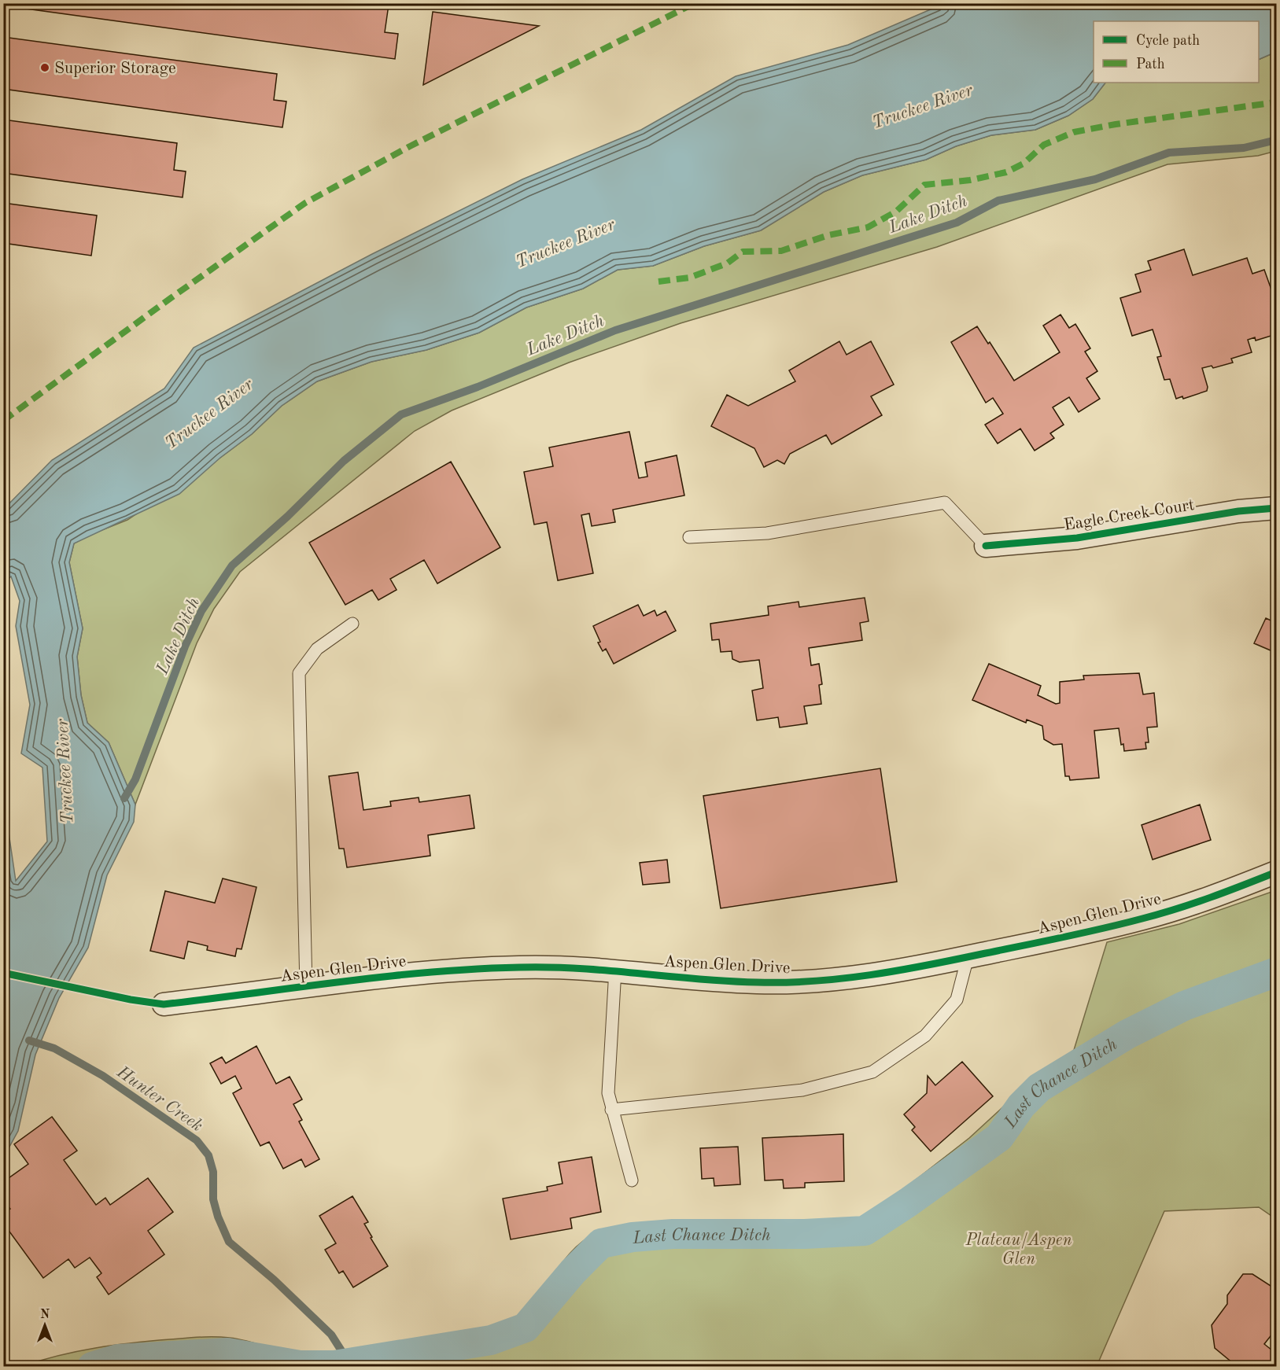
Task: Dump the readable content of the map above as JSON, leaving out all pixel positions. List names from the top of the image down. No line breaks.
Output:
{"streets":{"street":["Eagle Creek Court","Aspen Glen Drive"]},"water":["Truckee River","Lake Ditch","Last Chance Ditch","Hunter Creek"],"parks":["Plateau/Aspen Glen"],"places":["Superior Storage"],"legend":["Cycle path","Path"],"north":"top"}
